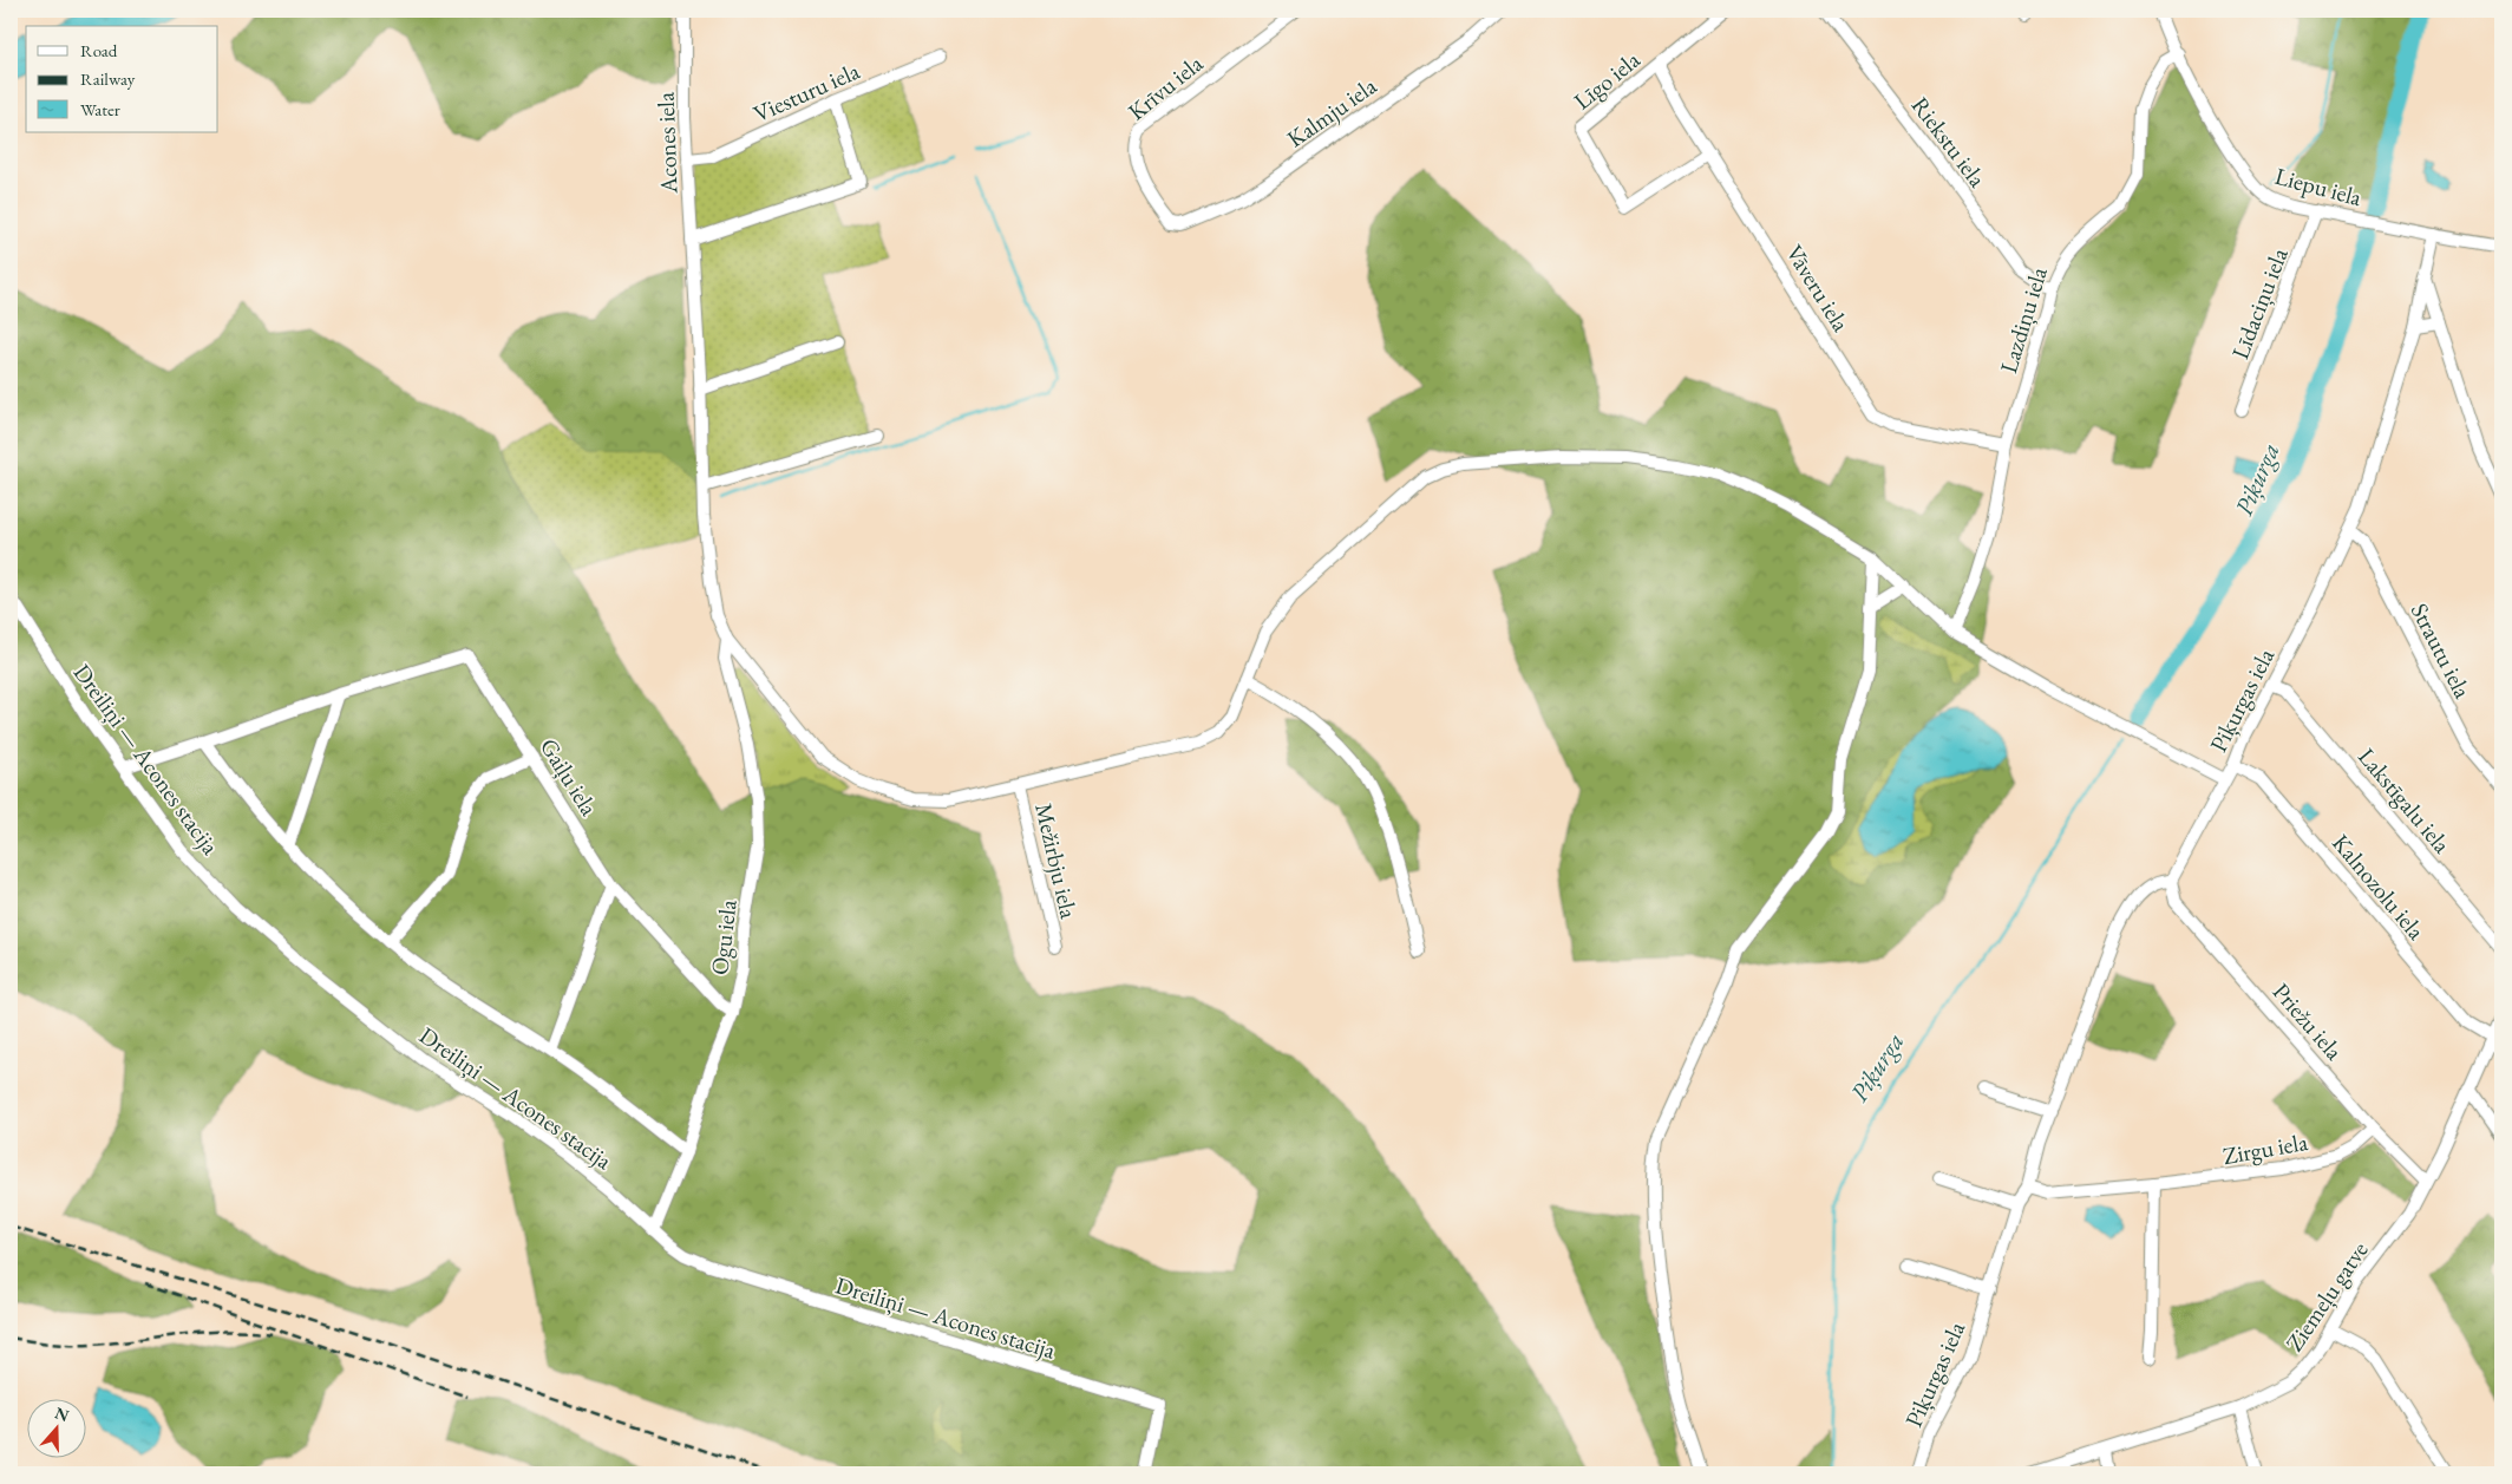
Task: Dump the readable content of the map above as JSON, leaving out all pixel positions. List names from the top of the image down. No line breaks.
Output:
{"streets":{"street":["Līgo iela","Krīvu iela","Viesturu iela","Kalmju iela","Riekstu iela","Acones iela","Liepu iela","Vāveru iela","Līdaciņu iela","Lazdiņu iela","Strautu iela","Piķurgas iela","Dreiliņi — Acones stacija","Gaiļu iela","Lakstīgalu iela","Mežirbju iela","Kalnozolu iela","Ogu iela","Priežu iela","Zirgu iela","Ziemeļu gatve"]},"crossings":[["Līgo iela","Vāveru iela"],["Krīvu iela","Kalmju iela"],["Viesturu iela","Acones iela"],["Riekstu iela","Lazdiņu iela"],["Acones iela","Ogu iela"],["Liepu iela","Līdaciņu iela"],["Liepu iela","Lazdiņu iela"],["Liepu iela","Piķurgas iela"],["Vāveru iela","Lazdiņu iela"],["Strautu iela","Piķurgas iela"],["Piķurgas iela","Lakstīgalu iela"],["Piķurgas iela","Kalnozolu iela"],["Piķurgas iela","Priežu iela"],["Piķurgas iela","Zirgu iela"],["Dreiliņi — Acones stacija","Gaiļu iela"],["Dreiliņi — Acones stacija","Ogu iela"],["Gaiļu iela","Ogu iela"],["Kalnozolu iela","Ziemeļu gatve"],["Priežu iela","Zirgu iela"],["Priežu iela","Ziemeļu gatve"]],"water":["Piķurga"],"legend":["Road","Railway","Water"],"north":"top"}
